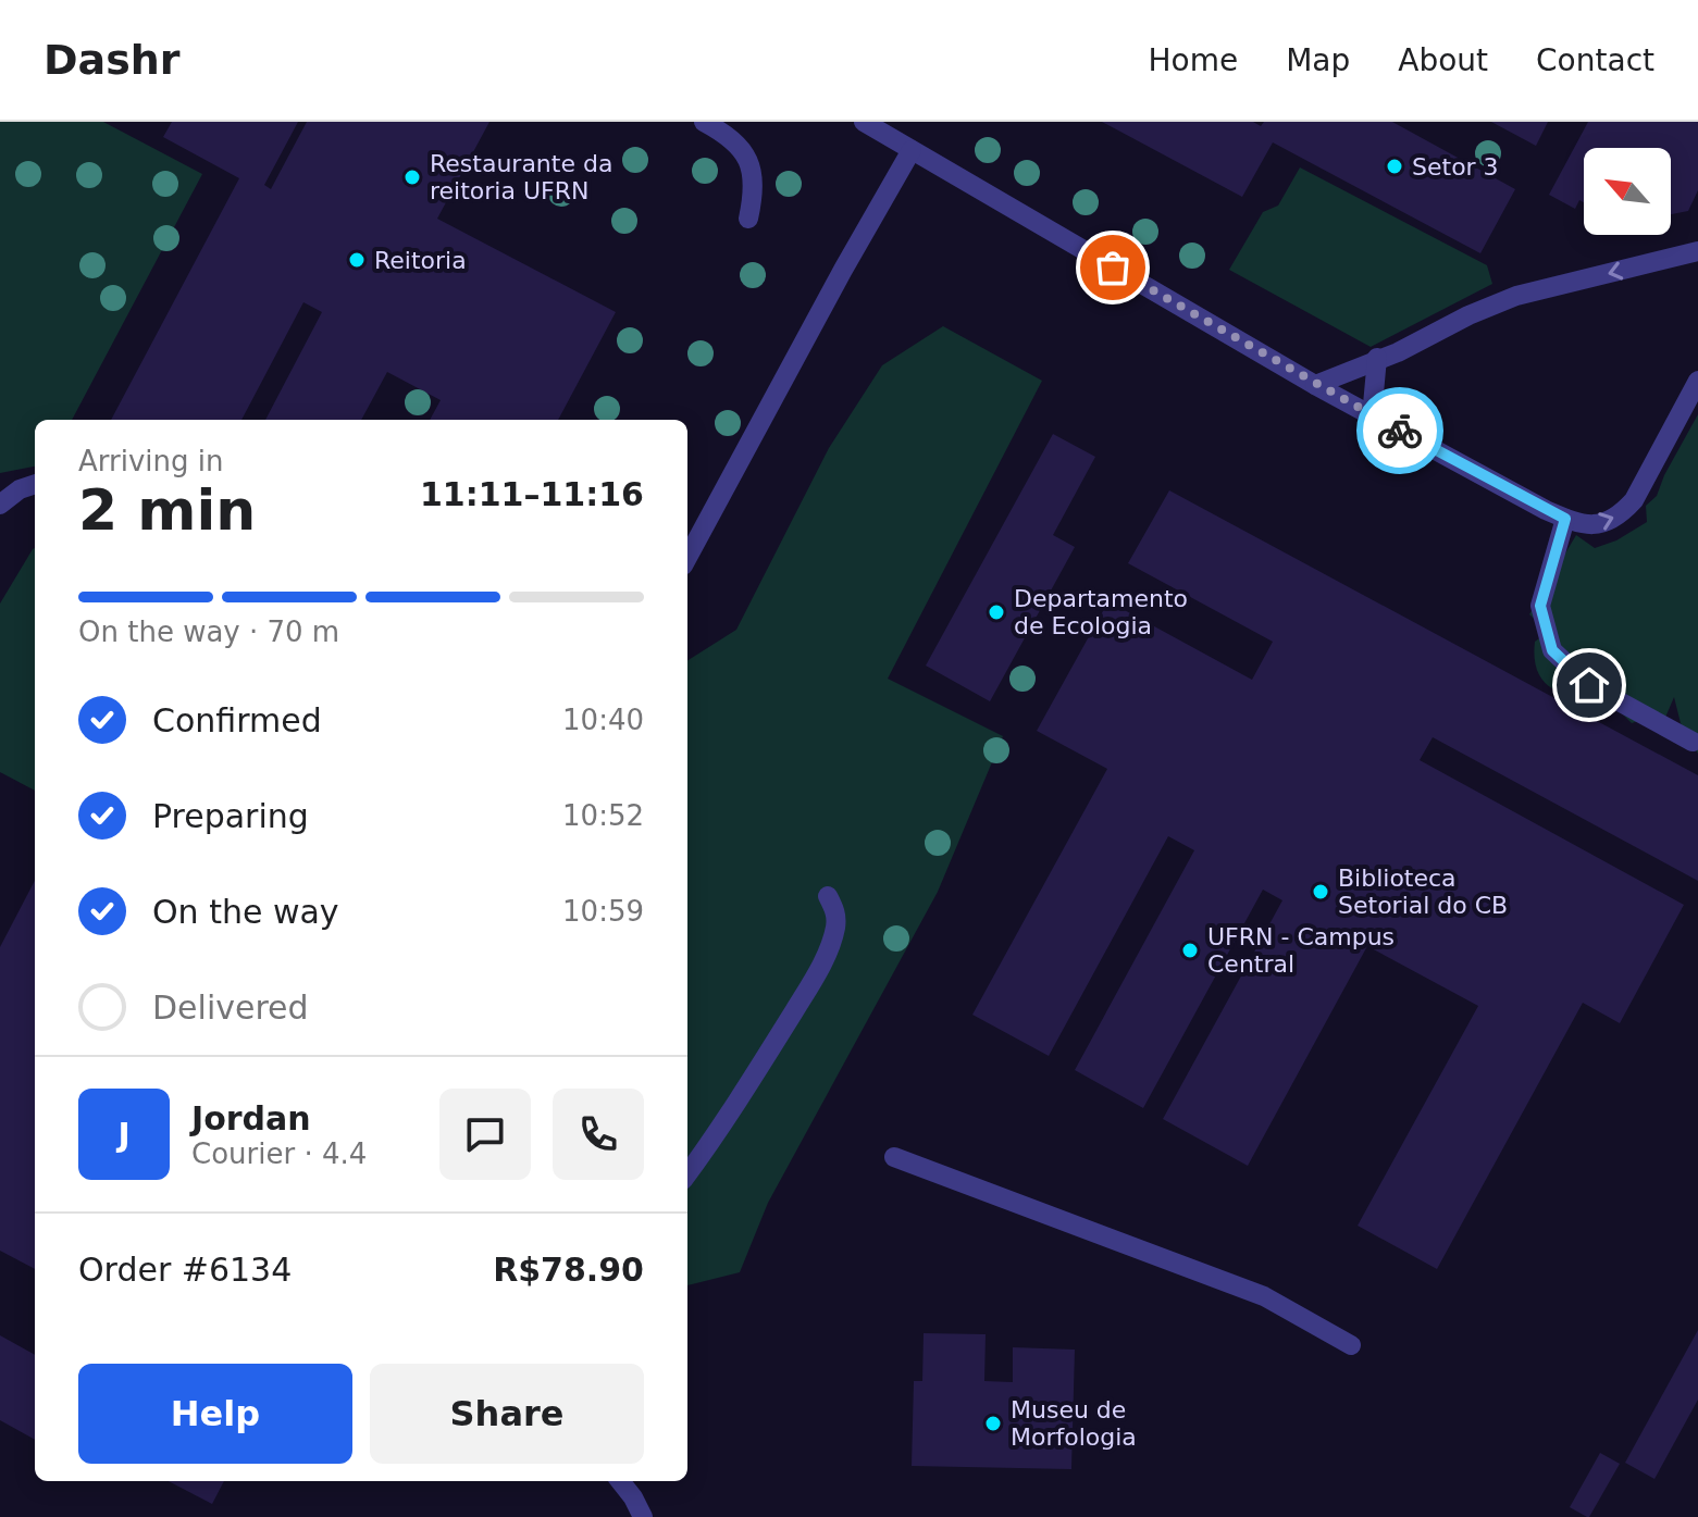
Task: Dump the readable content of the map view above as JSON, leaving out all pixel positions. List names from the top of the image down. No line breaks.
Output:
{"places":["Setor 3","Restaurante da reitoria UFRN","Reitoria","Departamento de Ecologia","Biblioteca Setorial do CB","UFRN - Campus Central","Museu de Morfologia"],"north":"top left","page":{"header":"Dashr","nav":["Home","Map","About","Contact"],"heading":["2 min","Arriving in","11:11–11:16"],"panel":["Jordan","Courier · 4.4","Order #6134","R$78.90"],"bar":"On the way · 70 m","list":[["Confirmed","10:40"],["Preparing","10:52"],["On the way","10:59"],"Delivered"],"round":"J","buttons":["Help","Share"]}}
